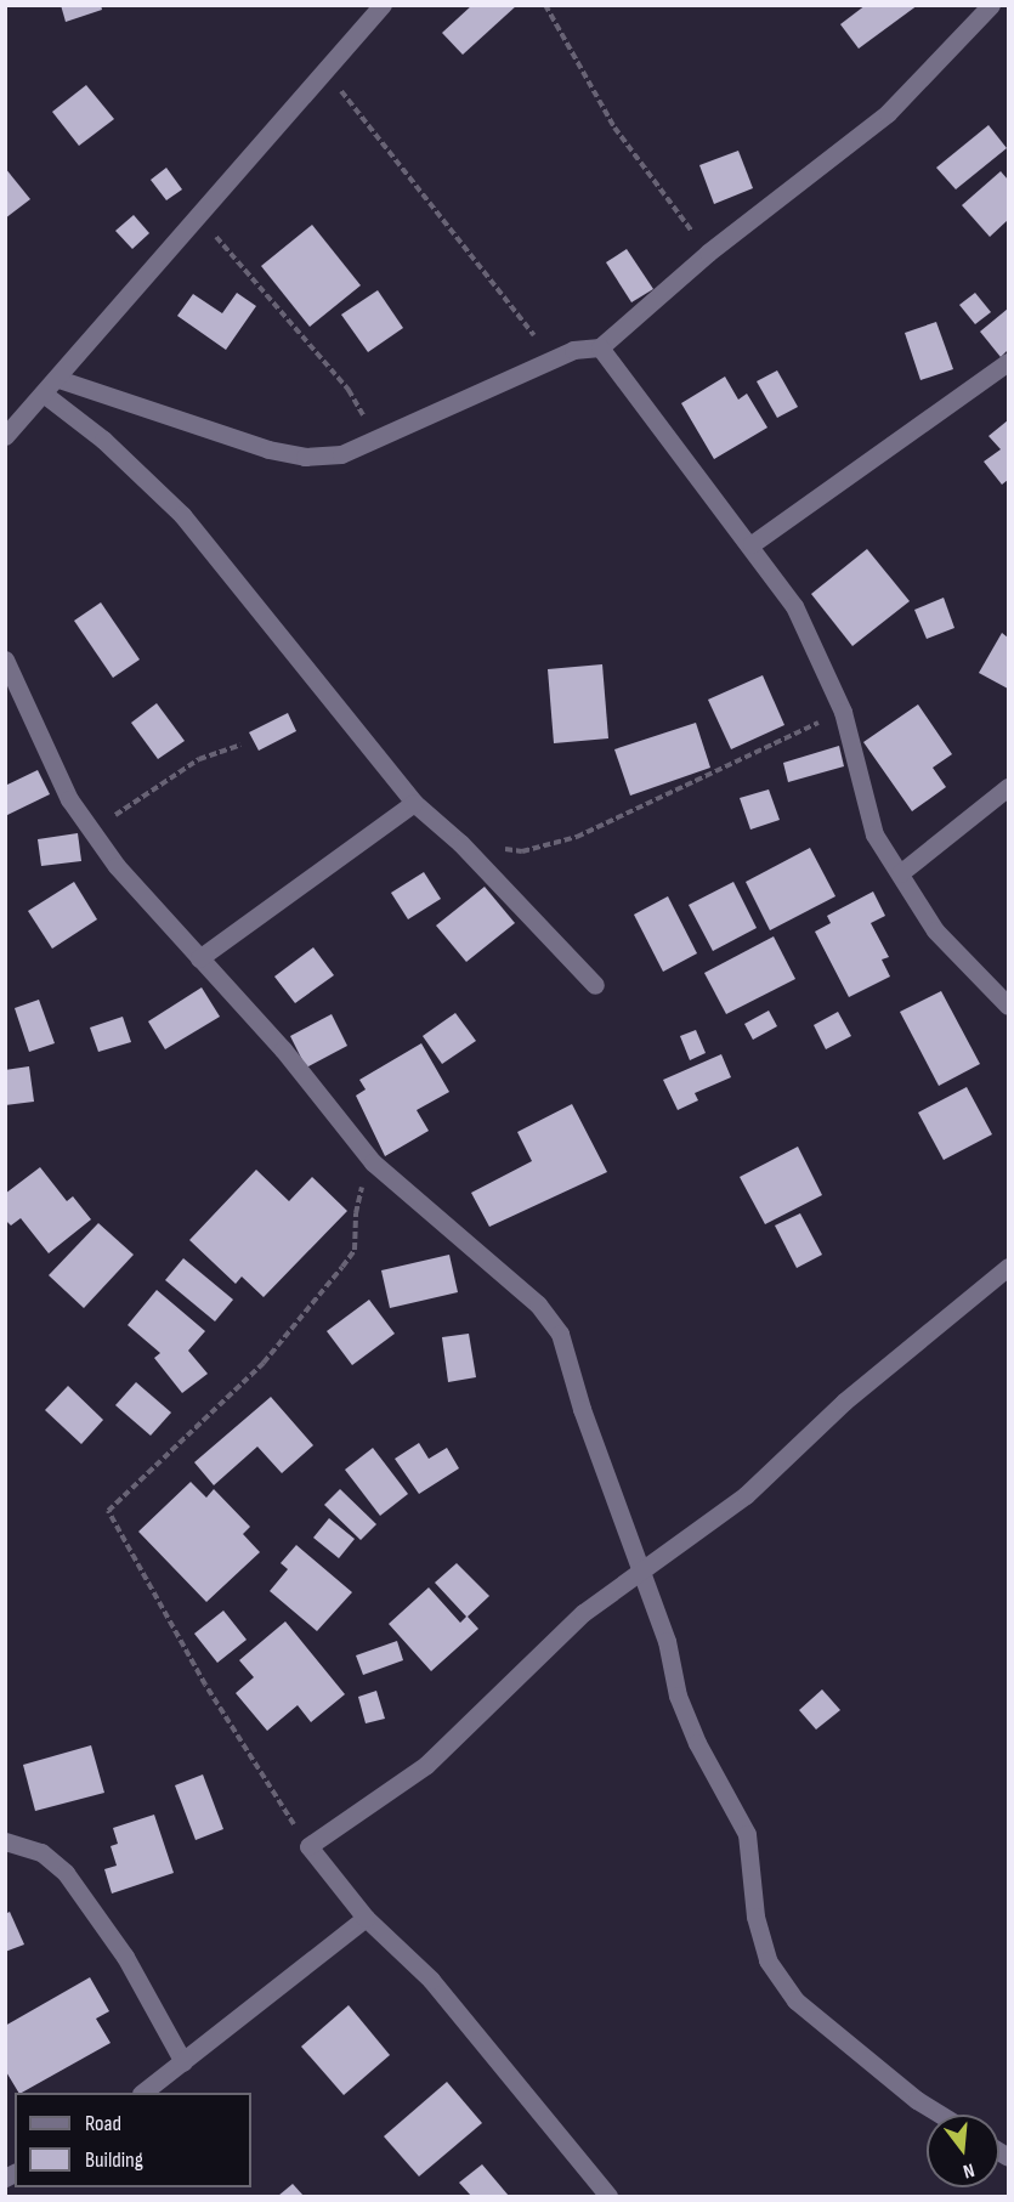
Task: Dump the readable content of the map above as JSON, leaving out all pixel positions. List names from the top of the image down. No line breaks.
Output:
{"legend":["Road","Building"],"north":"bottom"}
